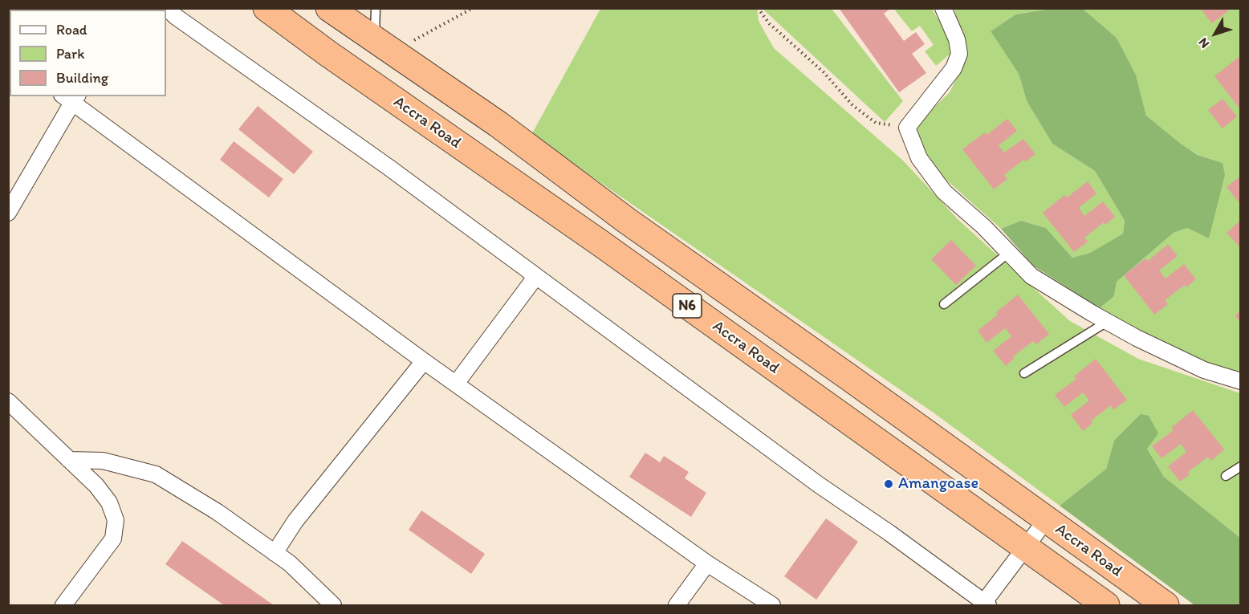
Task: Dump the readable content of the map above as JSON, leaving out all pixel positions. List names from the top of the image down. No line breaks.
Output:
{"streets":{"highway":["Accra Road","N6"]},"places":["Amangoase"],"legend":["Road","Park","Building"],"north":"bottom left"}
